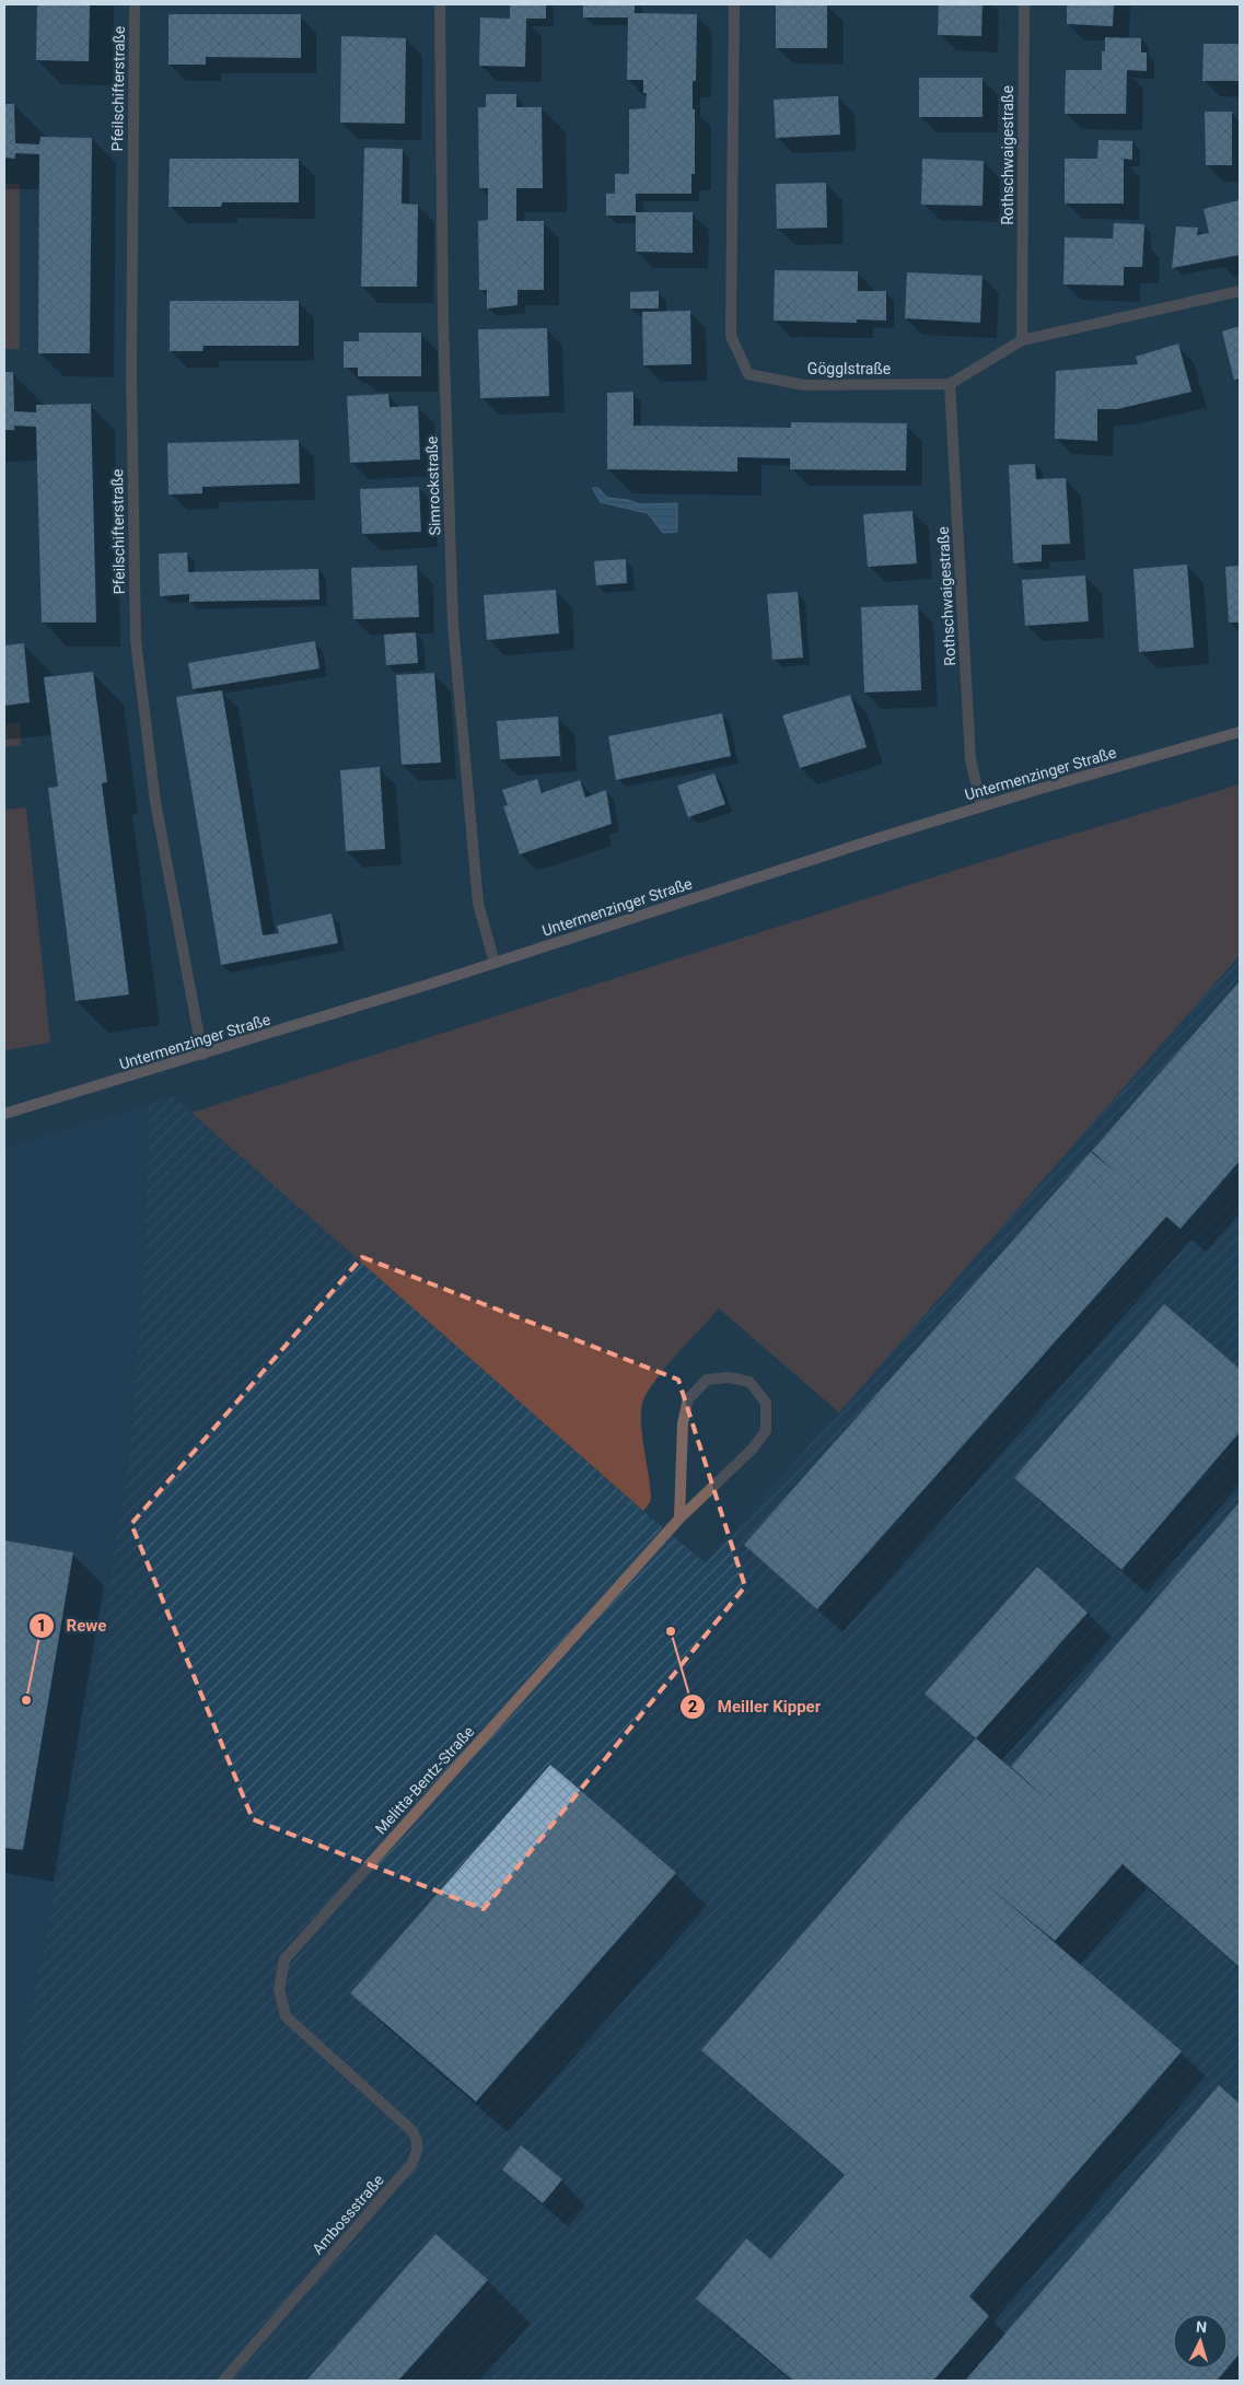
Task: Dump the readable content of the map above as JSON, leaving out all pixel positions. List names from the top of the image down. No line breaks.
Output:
{"streets":{"street":["Pfeilschifterstraße","Rothschwaigestraße","Gögglstraße","Simrockstraße","Untermenzinger Straße","Melitta-Bentz-Straße","Ambossstraße"]},"crossings":[["Pfeilschifterstraße","Untermenzinger Straße"],["Rothschwaigestraße","Gögglstraße"],["Rothschwaigestraße","Untermenzinger Straße"],["Simrockstraße","Untermenzinger Straße"],["Melitta-Bentz-Straße","Ambossstraße"]],"places":["Meiller Kipper","Rewe"],"north":"top"}
